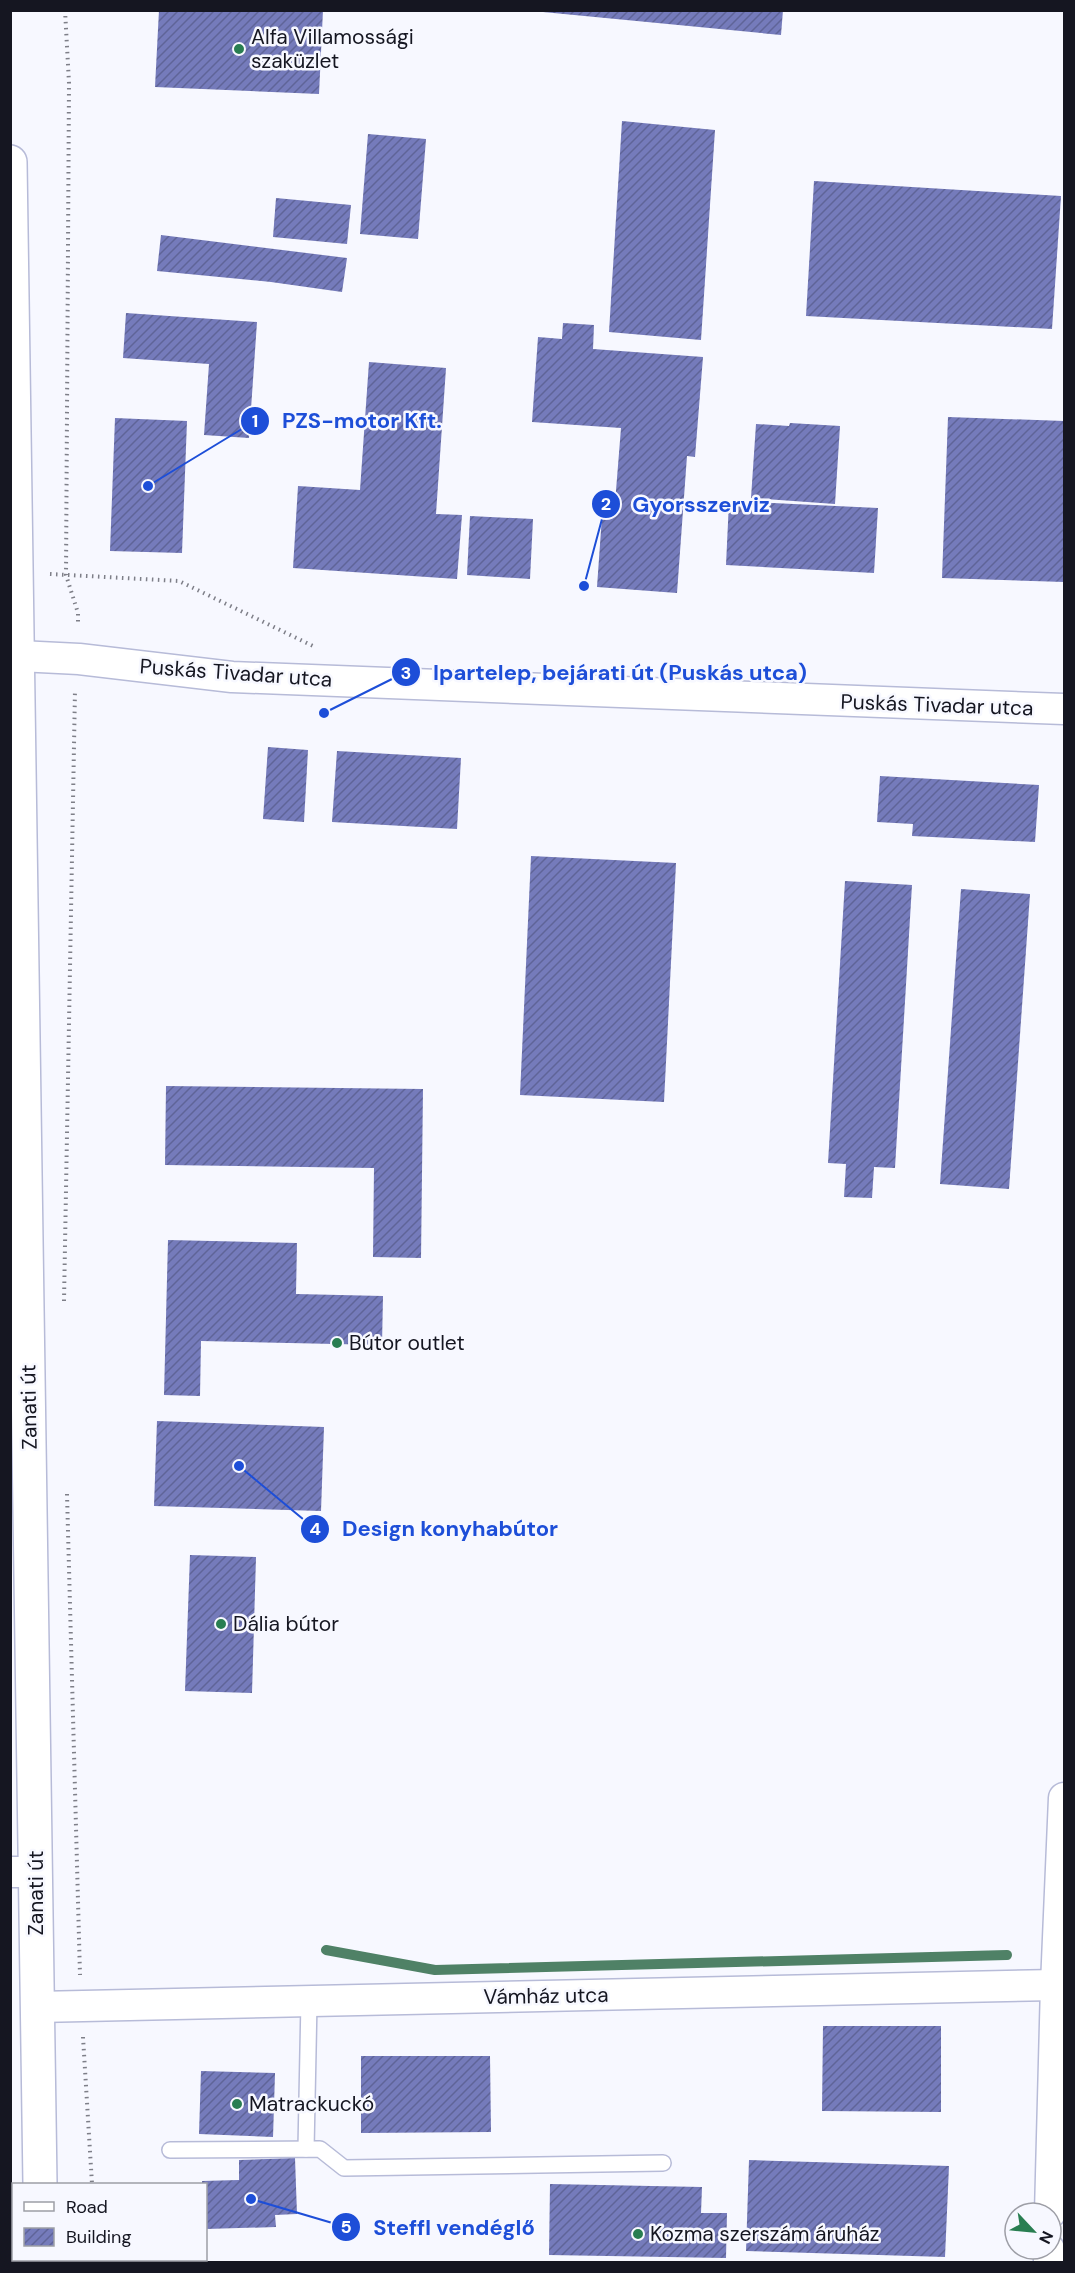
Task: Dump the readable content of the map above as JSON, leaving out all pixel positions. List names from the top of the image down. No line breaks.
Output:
{"streets":{"street":["Puskás Tivadar utca","Zanati út","Vámház utca"]},"crossings":[["Puskás Tivadar utca","Zanati út"],["Zanati út","Vámház utca"]],"places":["Alfa Villamossági szaküzlet","PZS-motor Kft.","Gyorsszerviz","Ipartelep, bejárati út (Puskás utca)","Bútor outlet","Design konyhabútor","Dália bútor","Matrackuckó","Steffl vendéglő","Kozma szerszám áruház"],"legend":["Road","Building"],"north":"bottom right"}
